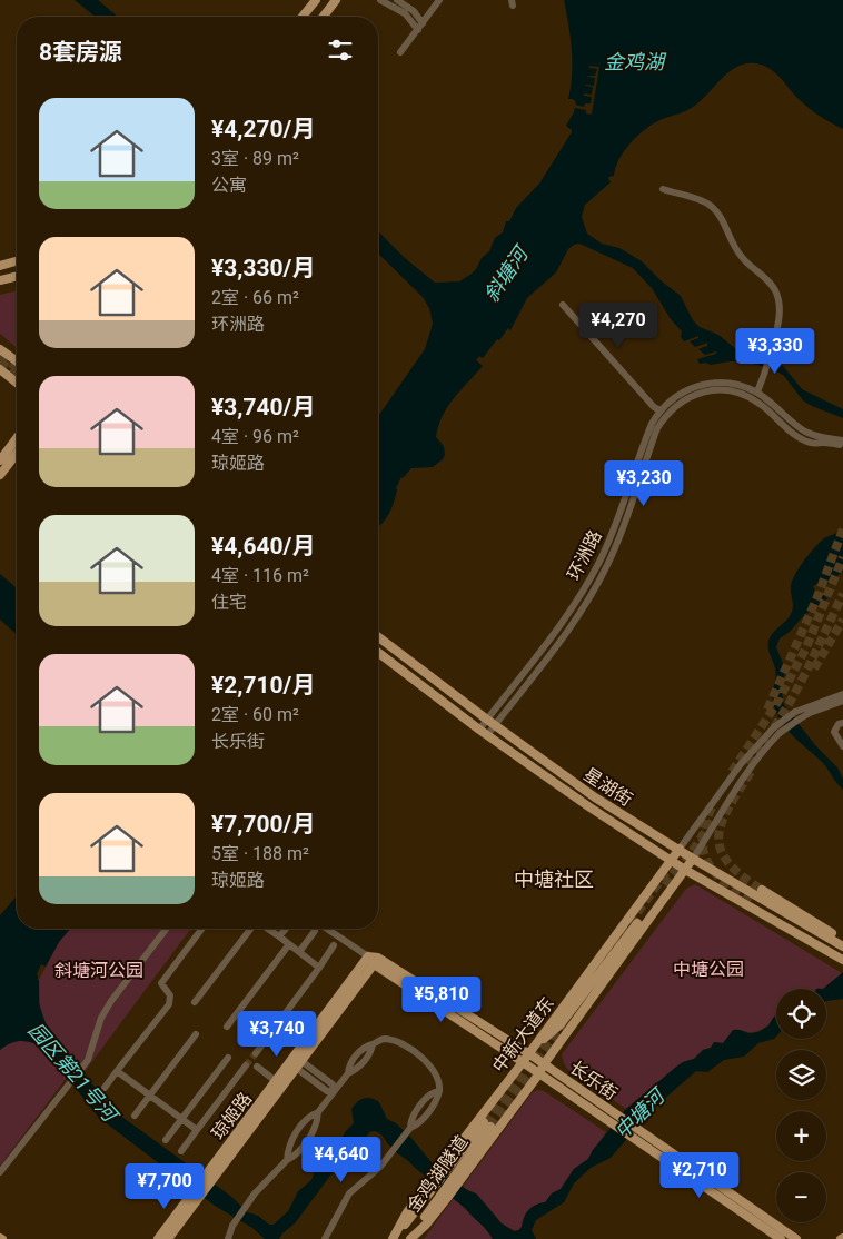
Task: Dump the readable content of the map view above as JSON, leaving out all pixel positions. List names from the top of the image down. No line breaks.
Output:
{"streets":{"main road":["星湖街","中新大道东","长乐街","琼姬路","金鸡湖隧道"],"street":["环洲路"]},"crossings":[["环洲路","星湖街"],["星湖街","中新大道东"],["中新大道东","长乐街"],["中新大道东","金鸡湖隧道"],["长乐街","琼姬路"]],"districts":["中塘社区"],"water":["金鸡湖","斜塘河","园区第21号河","中塘河"],"parks":["中塘公园","斜塘河公园"],"page":{"heading":"8套房源","list":[{"name":"¥4,270/月","note":"3室 · 89 m² · 公寓"},{"name":"¥3,330/月","note":"2室 · 66 m² · 环洲路"},{"name":"¥3,740/月","note":"4室 · 96 m² · 琼姬路"},{"name":"¥4,640/月","note":"4室 · 116 m² · 住宅"},{"name":"¥2,710/月","note":"2室 · 60 m² · 长乐街"},{"name":"¥7,700/月","note":"5室 · 188 m² · 琼姬路"}],"price":["¥4,270","¥3,330","¥3,230","¥5,810","¥3,740","¥4,640","¥2,710","¥7,700"],"map_buttons":["+","−"]}}
